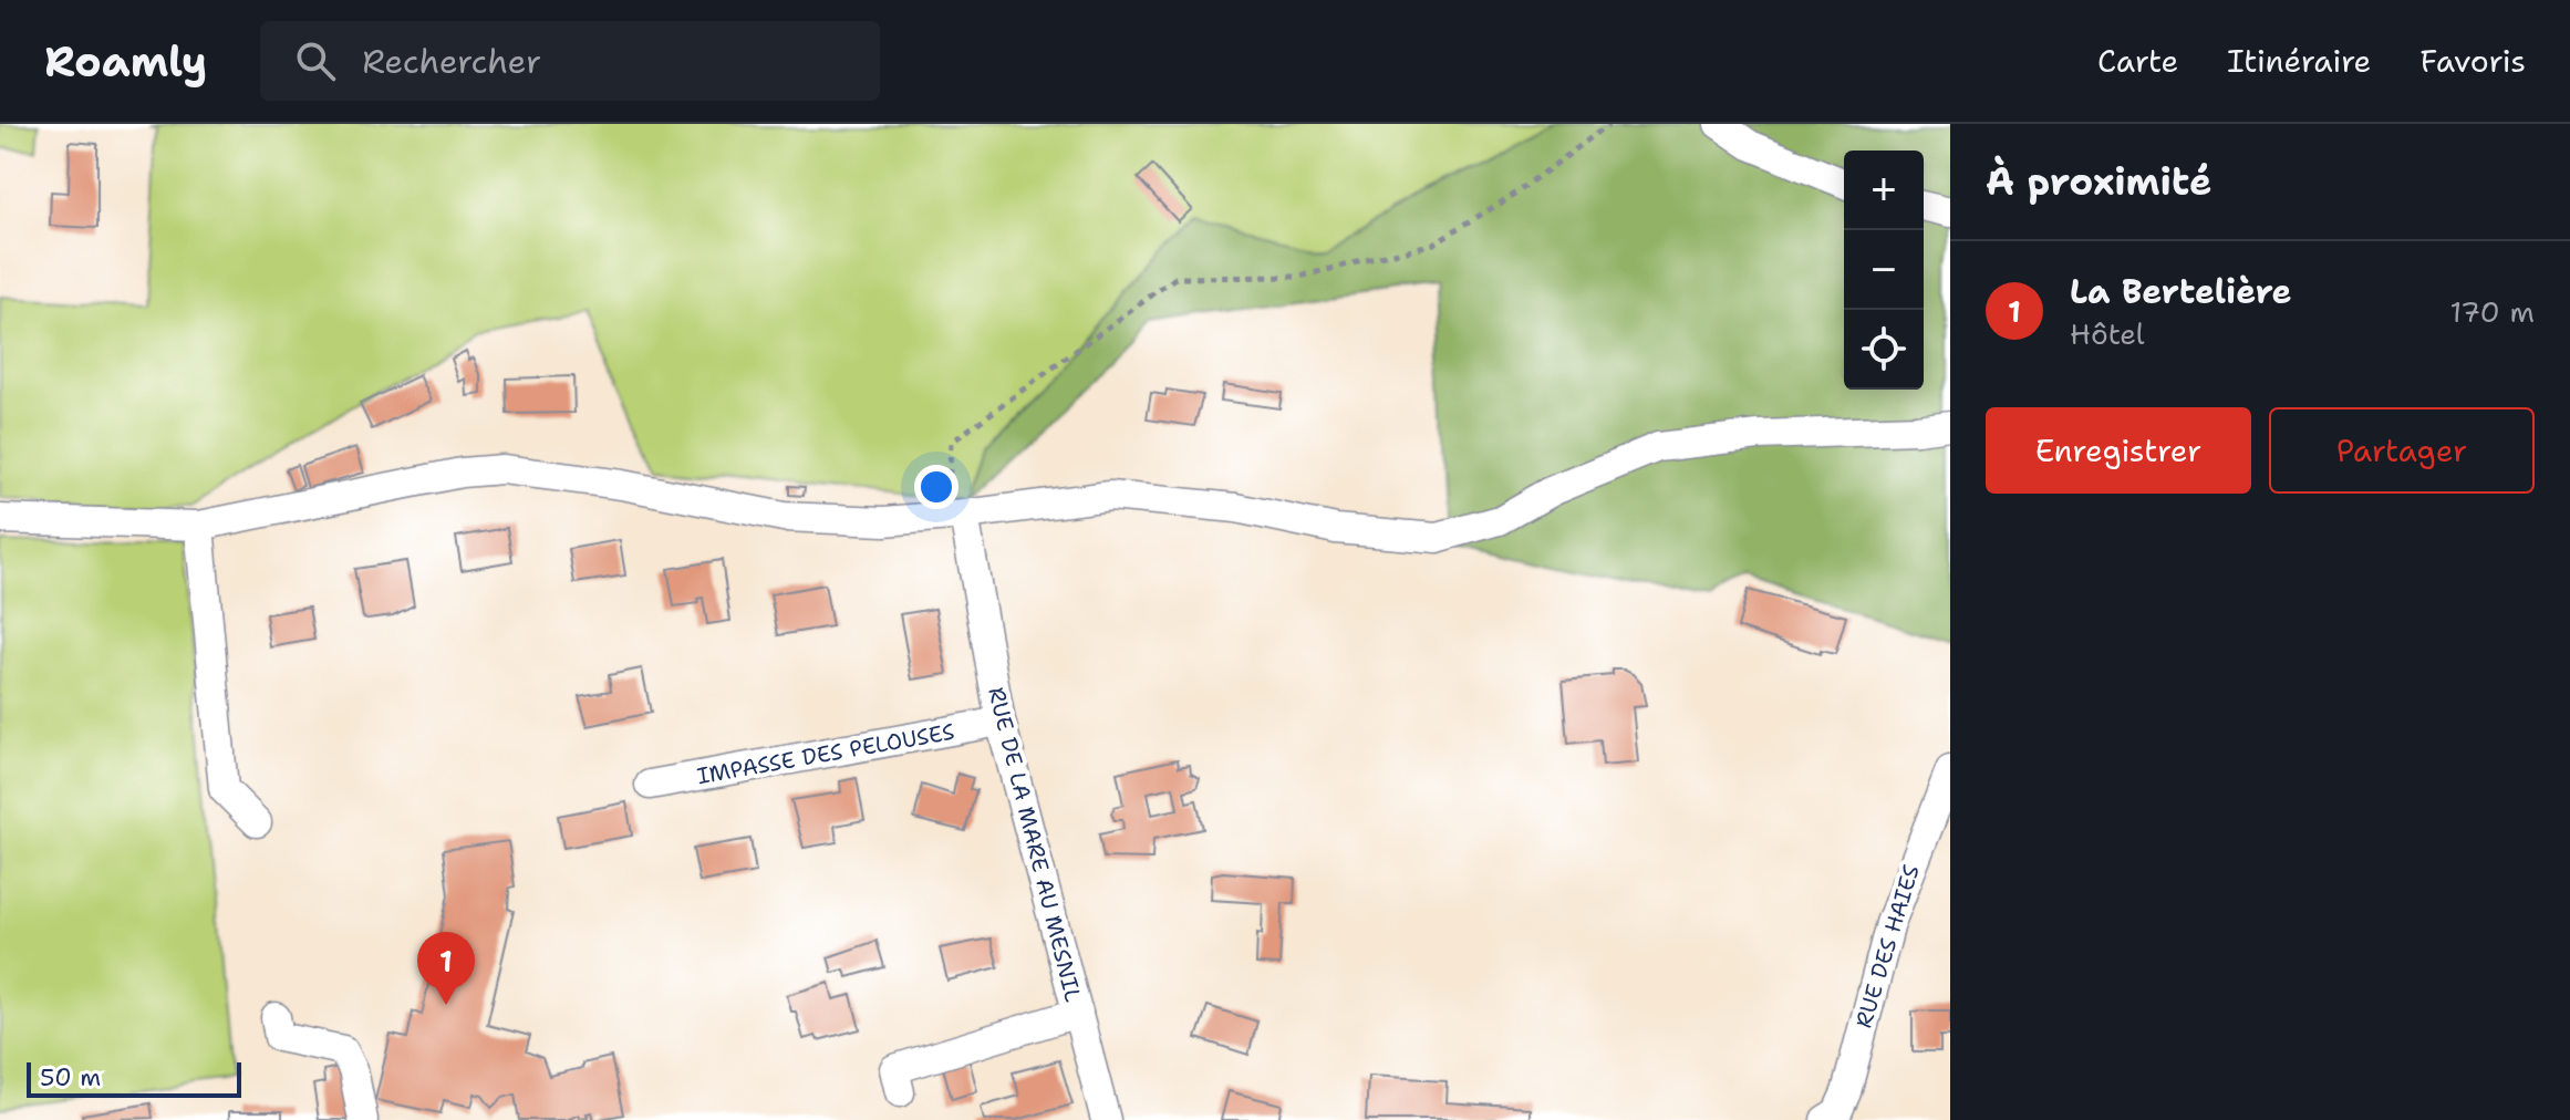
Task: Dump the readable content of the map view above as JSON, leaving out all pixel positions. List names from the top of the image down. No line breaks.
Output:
{"streets":{"street":["IMPASSE DES PELOUSES","RUE DE LA MARE AU MESNIL","RUE DES HAIES"]},"crossings":[["IMPASSE DES PELOUSES","RUE DE LA MARE AU MESNIL"]],"scale_bar":"50 m","page":{"header":"Roamly","search":"Rechercher","nav":["Carte","Itinéraire","Favoris"],"heading":"À proximité","map_buttons":["+","−"],"list":[{"mark":"1","name":"La Bertelière","note":"Hôtel","value":"170 m"}],"buttons":["Enregistrer","Partager"],"pins":"1","scale":"50 m"}}
